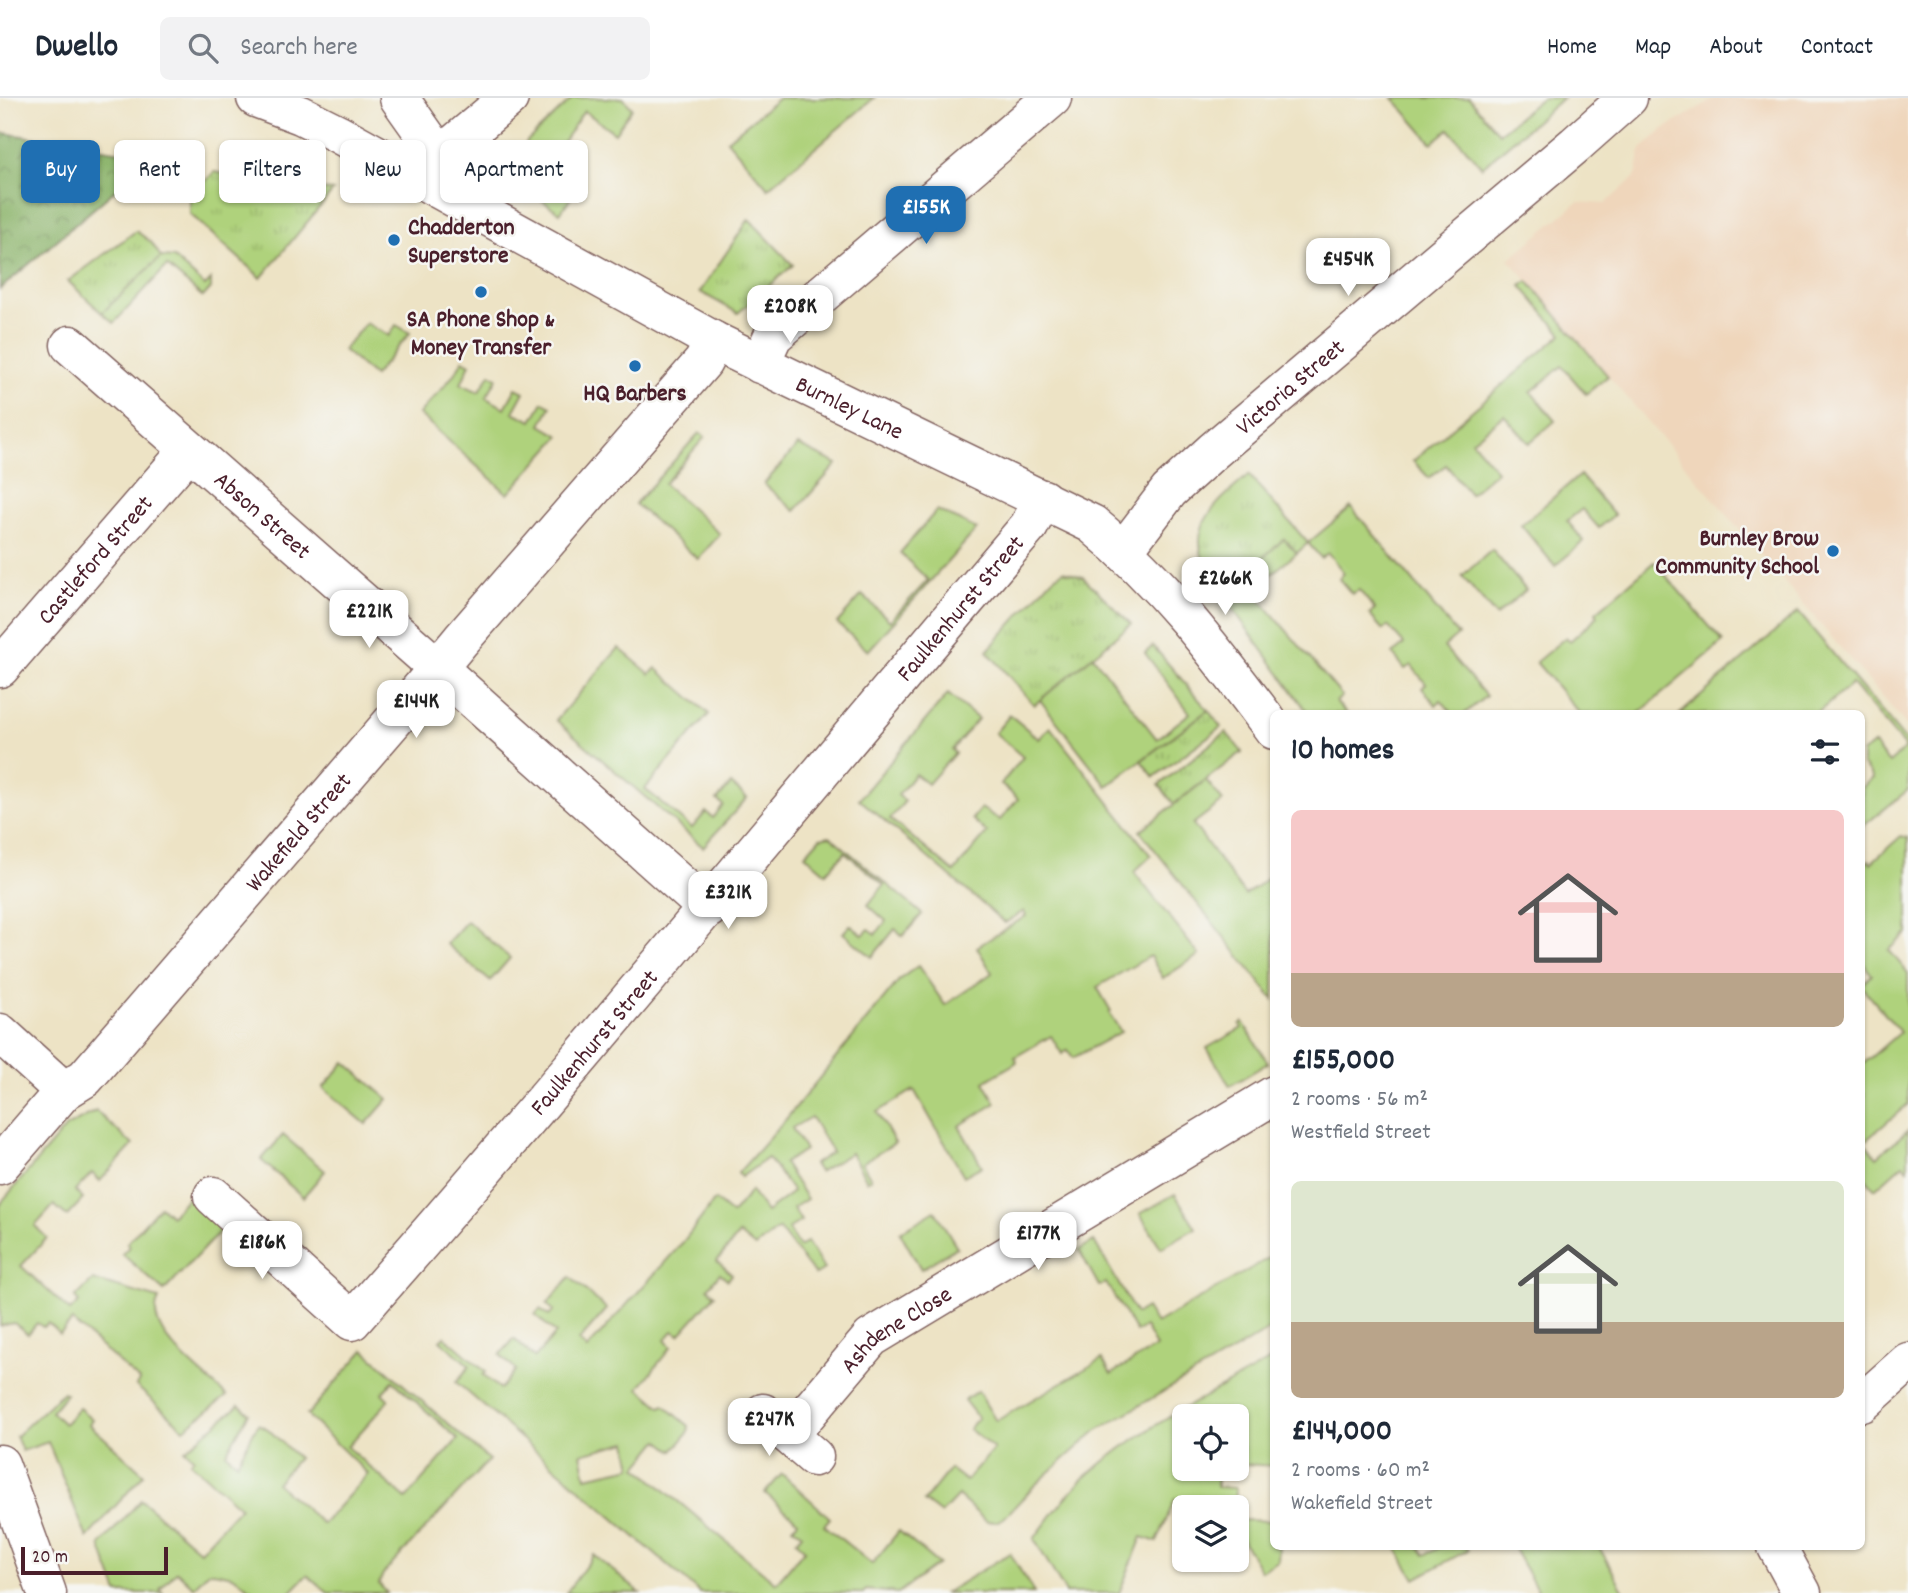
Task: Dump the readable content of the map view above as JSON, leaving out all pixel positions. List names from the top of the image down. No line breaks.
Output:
{"streets":{"street":["Victoria Street","Burnley Lane","Abson Street","Castleford Street","Faulkenhurst Street","Wakefield Street","Ashdene Close"]},"crossings":[["Victoria Street","Burnley Lane"],["Burnley Lane","Faulkenhurst Street"],["Burnley Lane","Wakefield Street"],["Abson Street","Castleford Street"],["Abson Street","Faulkenhurst Street"],["Abson Street","Wakefield Street"]],"places":["Chadderton Superstore","SA Phone Shop & Money Transfer","HQ Barbers","Burnley Brow Community School"],"scale_bar":"20 m","page":{"header":"Dwello","search":"Search here","nav":["Home","Map","About","Contact"],"chip":["Buy","Rent","Filters","New","Apartment"],"price":["£155K","£454K","£208K","£266K","£221K","£144K","£321K","£177K","£186K","£247K"],"heading":"10 homes","list":[{"name":"£155,000","note":"2 rooms · 56 m² · Westfield Street"},{"name":"£144,000","note":"2 rooms · 60 m² · Wakefield Street"}],"scale":"20 m"}}
